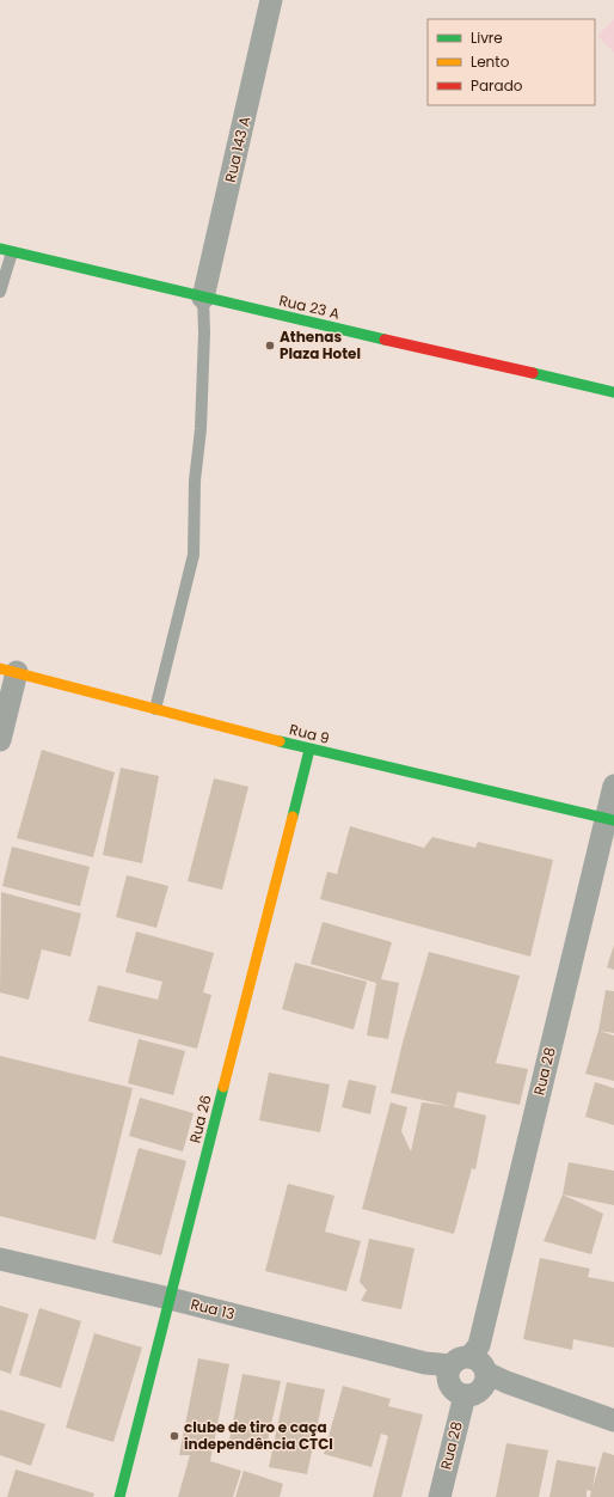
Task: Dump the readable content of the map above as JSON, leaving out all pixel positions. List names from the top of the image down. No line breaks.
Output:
{"streets":{"street":["Rua 143 A","Rua 23 A","Rua 9","Rua 28","Rua 26","Rua 13"]},"crossings":[["Rua 143 A","Rua 23 A"],["Rua 9","Rua 28"],["Rua 9","Rua 26"],["Rua 28","Rua 13"],["Rua 26","Rua 13"]],"places":["Athenas Plaza Hotel","clube de tiro e caça independência CTCI"],"legend":["Livre","Lento","Parado"]}
